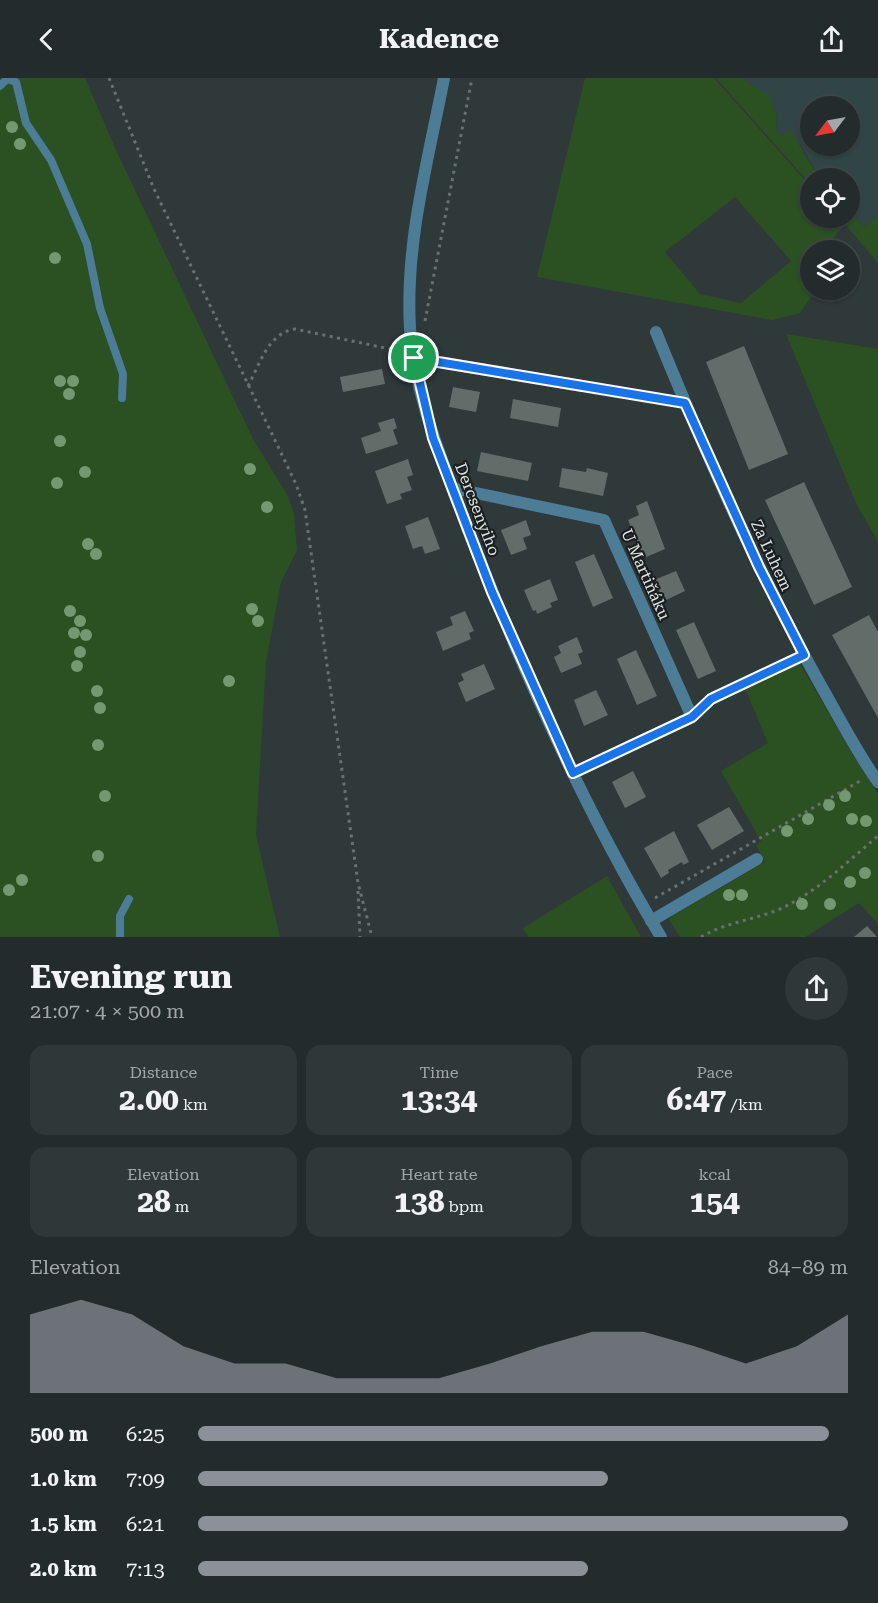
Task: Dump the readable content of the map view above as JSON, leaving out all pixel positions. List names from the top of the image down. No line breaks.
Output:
{"streets":{"street":["Dercsenyiho","Za Luhem","U Martiňáku"]},"crossings":[["Dercsenyiho","U Martiňáku"]],"north":"bottom left","page":{"header":"Kadence","heading":["Evening run","21:07 · 4 × 500 m"],"stats":[["Distance","2.00 km"],["Time","13:34"],["Pace","6:47 /km"],["Elevation","28 m"],["Heart rate","138 bpm"],["kcal","154"]],"chart":["Elevation","84–89 m"],"list":[{"name":"500 m","note":"6:25"},{"name":"1.0 km","note":"7:09"},{"name":"1.5 km","note":"6:21"},{"name":"2.0 km","note":"7:13"}]}}
